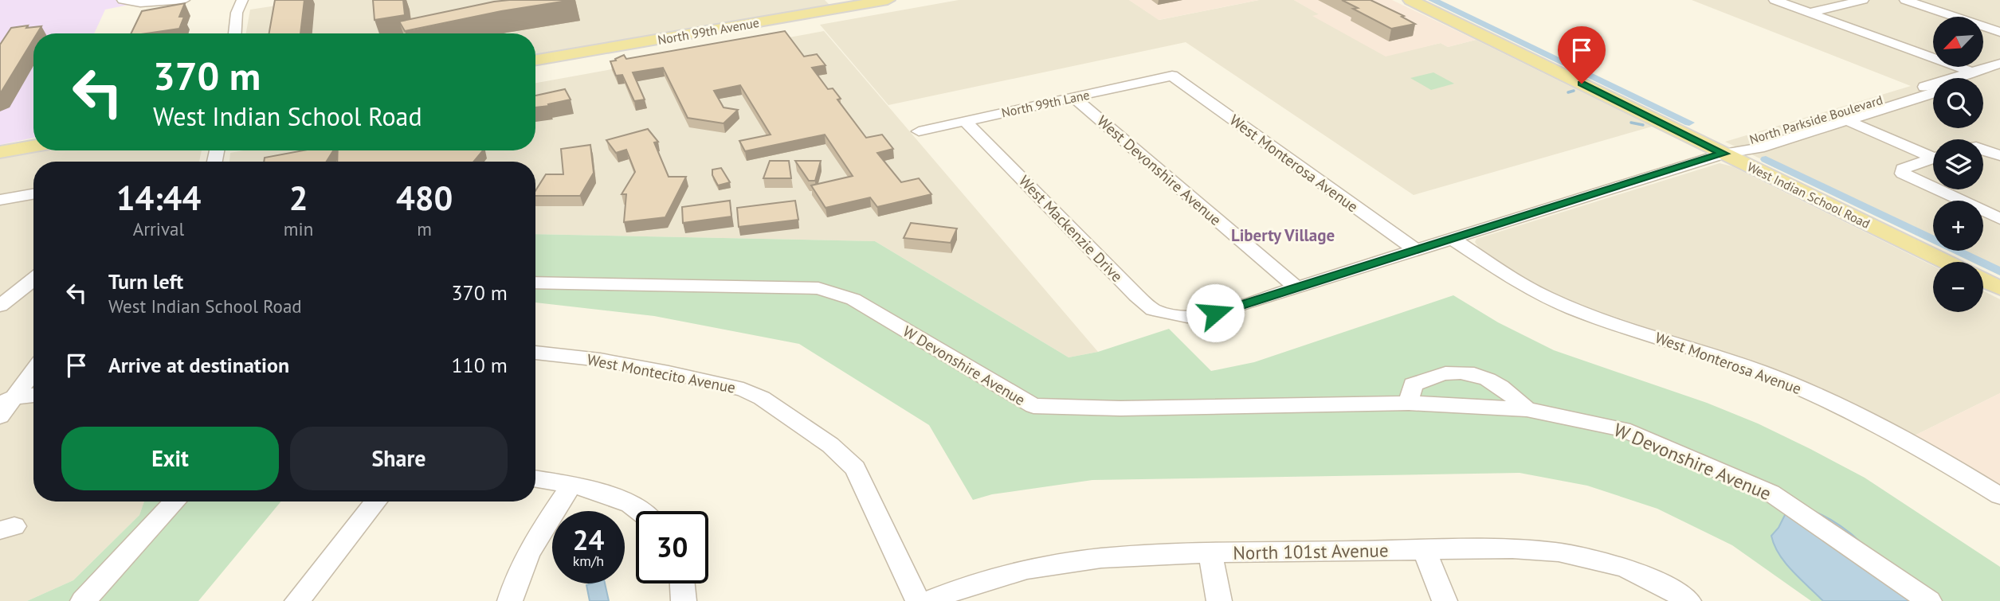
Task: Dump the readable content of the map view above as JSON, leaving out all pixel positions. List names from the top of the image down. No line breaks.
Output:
{"streets":{"main road":["North 99th Avenue","West Indian School Road"],"street":["North 99th Lane","North Parkside Boulevard","West Monterosa Avenue","West Devonshire Avenue","West Mackenzie Drive","W Devonshire Avenue","West Montecito Avenue","North 101st Avenue"]},"crossings":[["North 99th Lane","West Monterosa Avenue"],["North 99th Lane","West Devonshire Avenue"],["North 99th Lane","West Mackenzie Drive"],["North Parkside Boulevard","West Monterosa Avenue"],["North Parkside Boulevard","West Indian School Road"],["North Parkside Boulevard","West Mackenzie Drive"],["West Monterosa Avenue","West Mackenzie Drive"],["West Devonshire Avenue","West Mackenzie Drive"]],"districts":["Liberty Village"],"north":"bottom left","page":{"map_buttons":["+","−"],"turn":["370 m","West Indian School Road"],"eta":["14:44","Arrival","2","min","480","m"],"list":[{"name":"Turn left","note":"West Indian School Road","value":"370 m"},{"name":"Arrive at destination","value":"110 m"}],"buttons":["Exit","Share"],"speed":"24 km/h","limit":"30"}}
